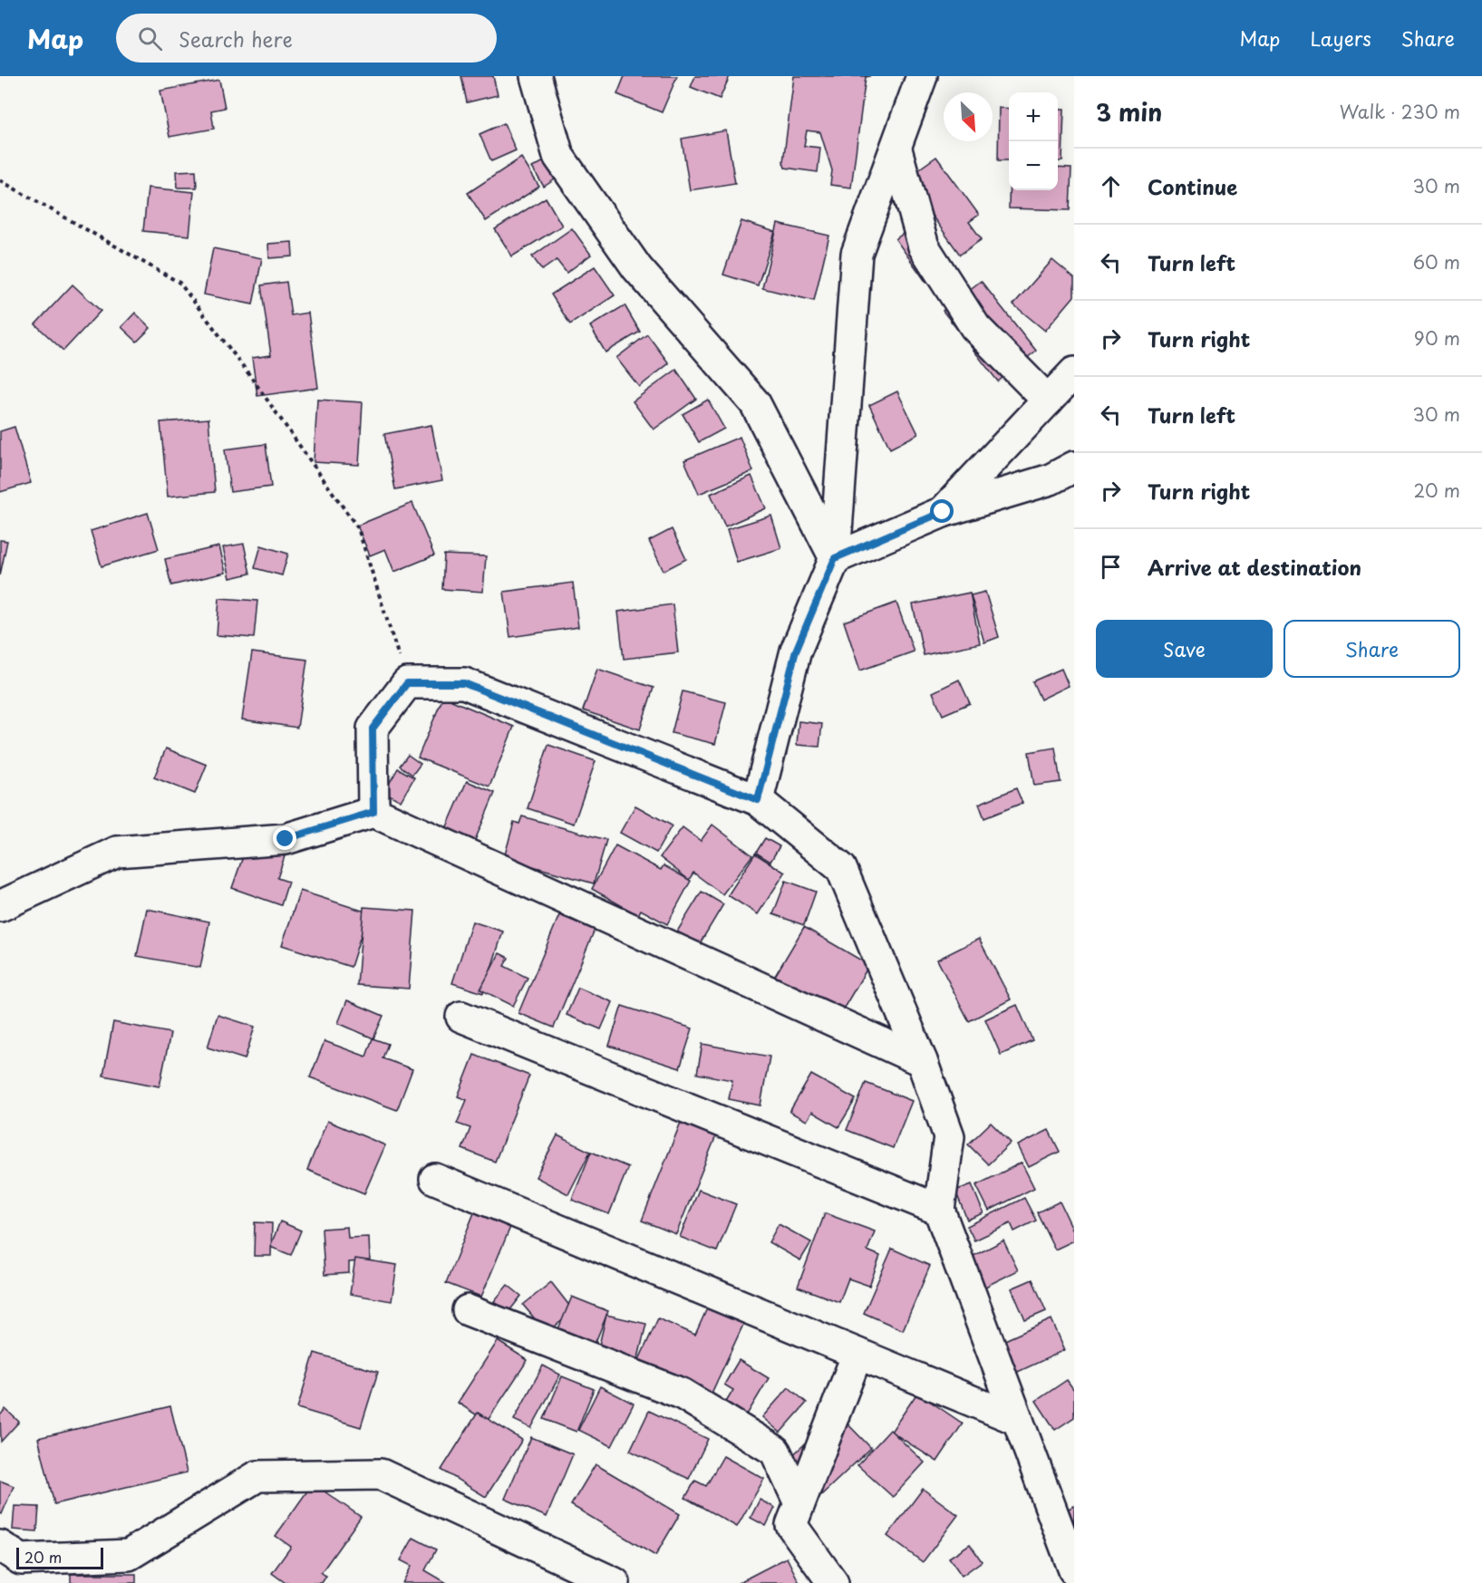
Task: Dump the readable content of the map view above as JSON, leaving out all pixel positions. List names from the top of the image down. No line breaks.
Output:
{"scale_bar":"20 m","north":"bottom right","page":{"header":"Map","search":"Search here","nav":["Map","Layers","Share"],"heading":["3 min","Walk · 230 m"],"map_buttons":["+","−"],"list":[["Continue","30 m"],["Turn left","60 m"],["Turn right","90 m"],["Turn left","30 m"],["Turn right","20 m"],"Arrive at destination"],"buttons":["Save","Share"],"scale":"20 m"}}
